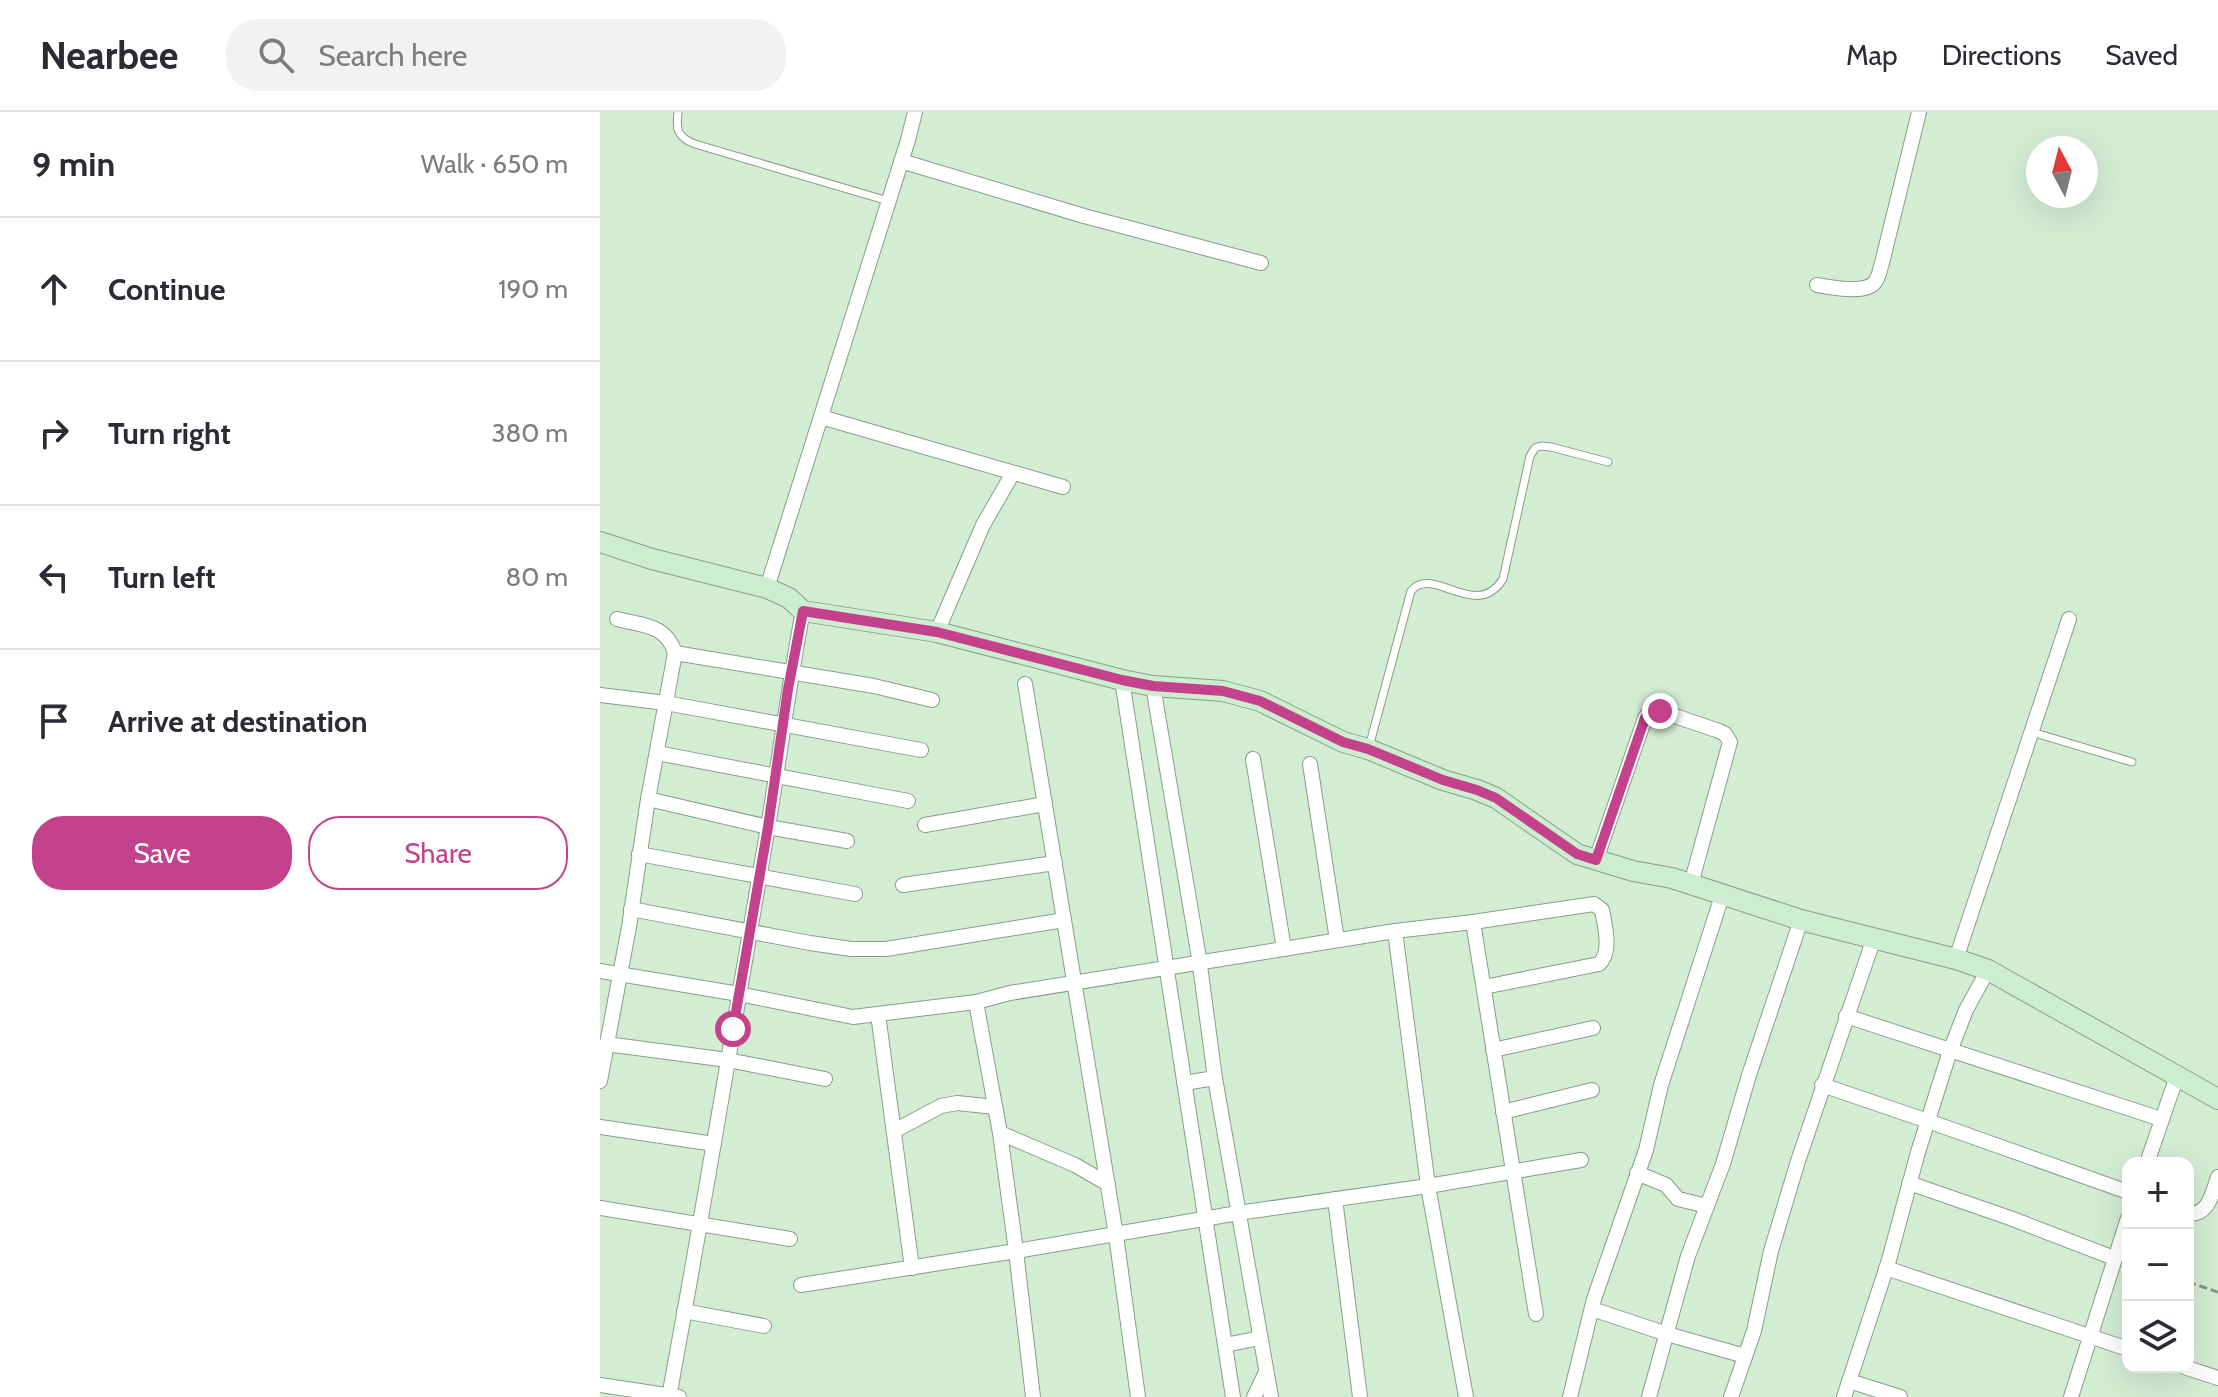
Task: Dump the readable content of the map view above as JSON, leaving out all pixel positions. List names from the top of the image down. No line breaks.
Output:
{"north":"top","page":{"header":"Nearbee","search":"Search here","nav":["Map","Directions","Saved"],"heading":["9 min","Walk · 650 m"],"list":[["Continue","190 m"],["Turn right","380 m"],["Turn left","80 m"],"Arrive at destination"],"buttons":["Save","Share"],"map_buttons":["+","−"]}}
